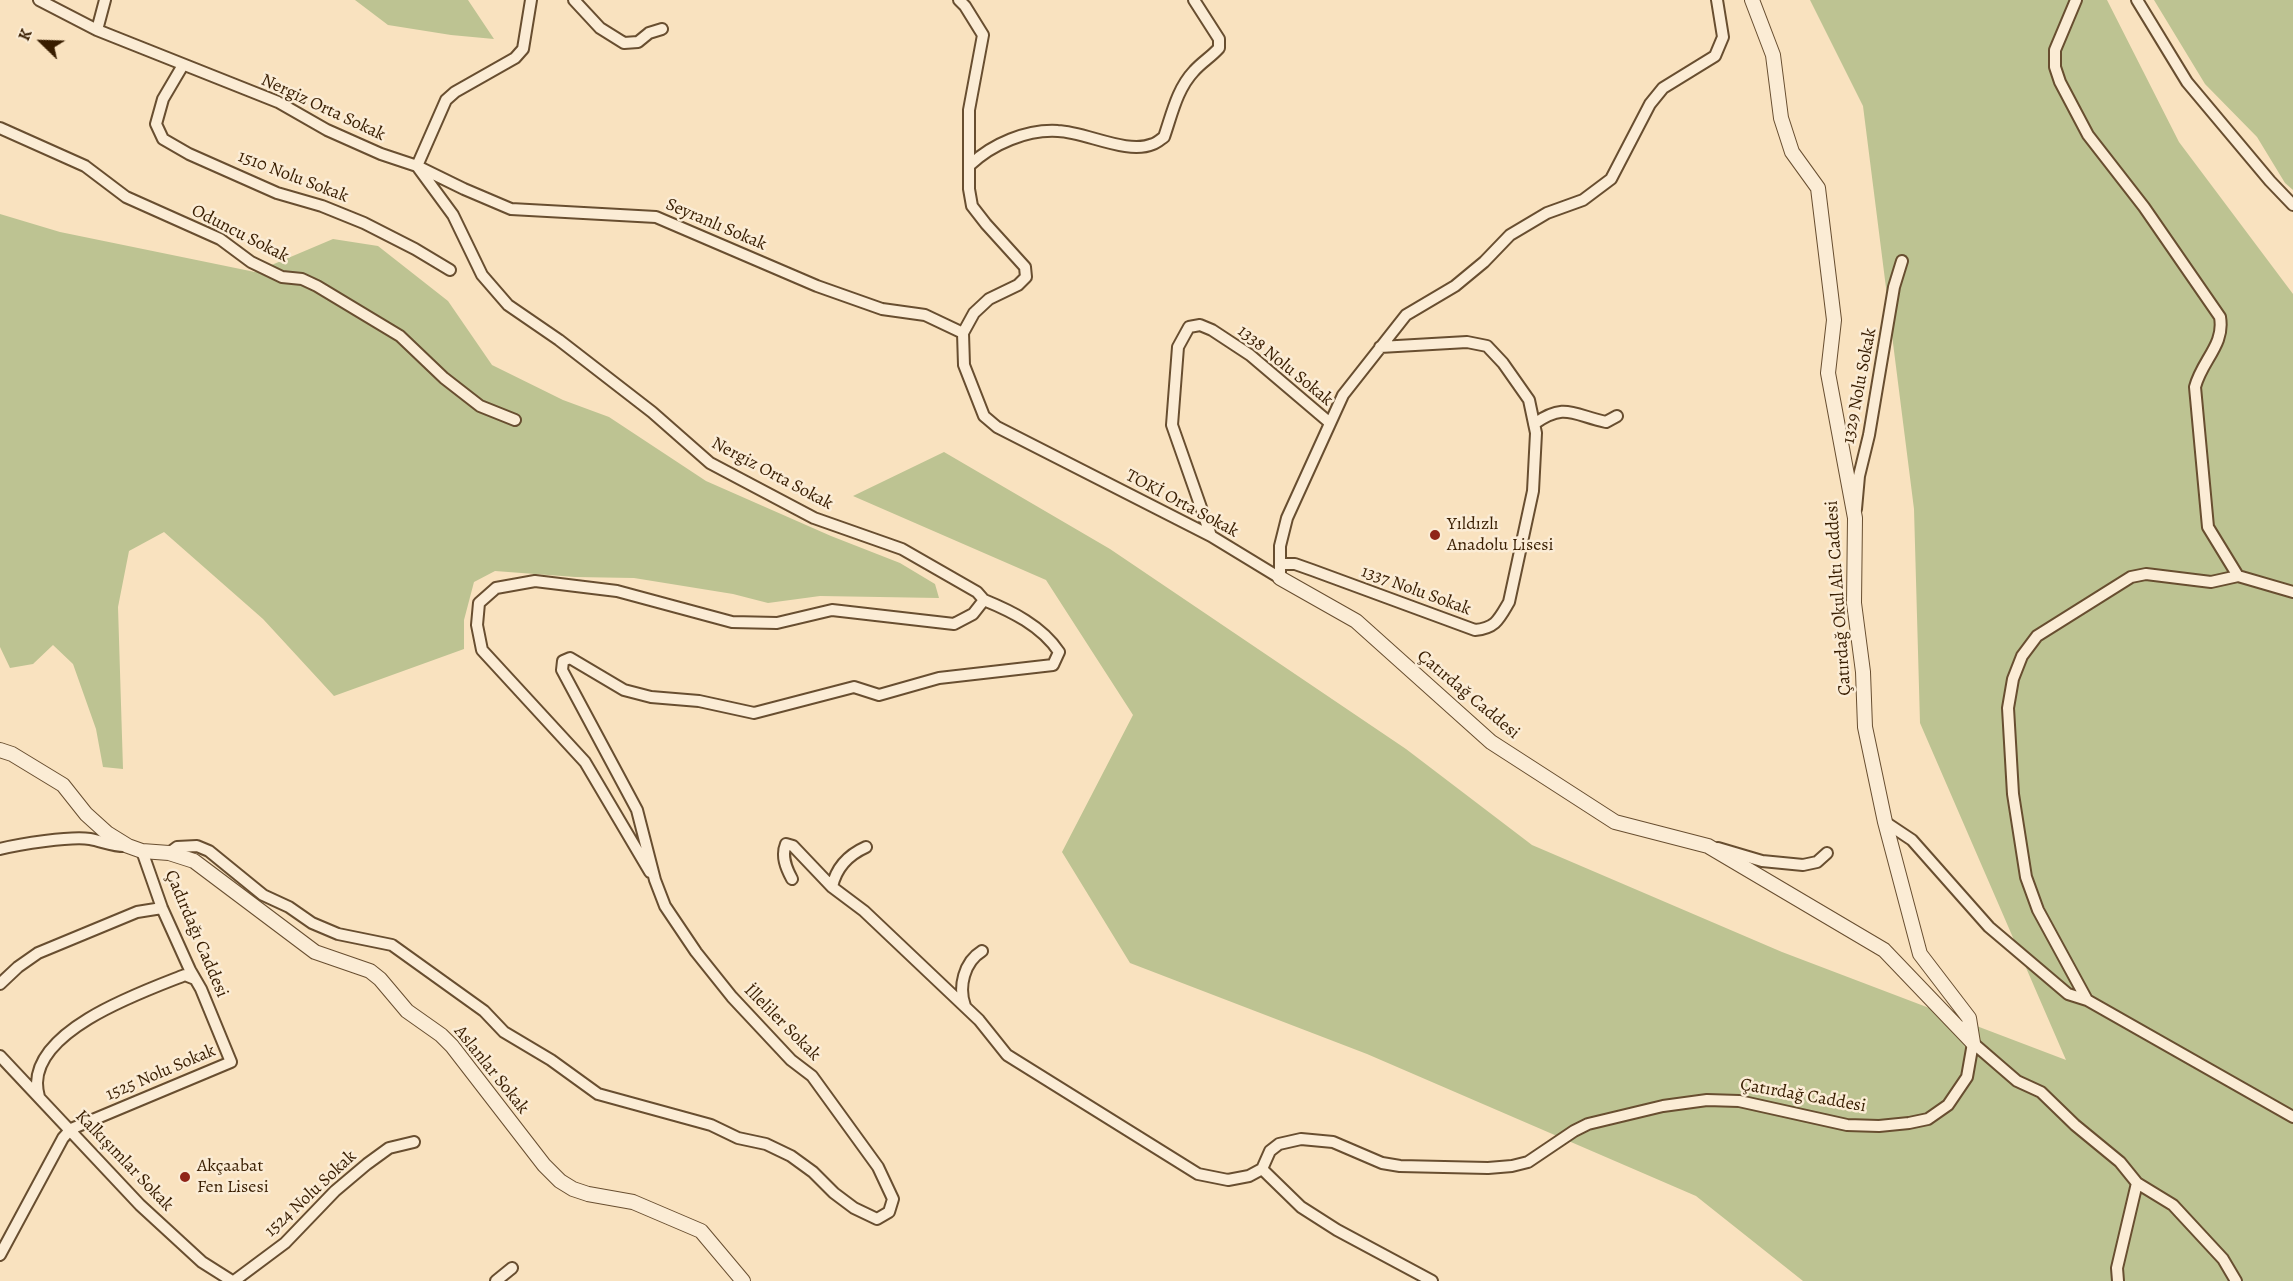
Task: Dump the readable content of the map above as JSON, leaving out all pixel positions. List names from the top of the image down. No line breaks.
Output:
{"streets":{"street":["Nergiz Orta Sokak","1510 Nolu Sokak","Seyranlı Sokak","Oduncu Sokak","1338 Nolu Sokak","1329 Nolu Sokak","TOKİ Orta Sokak","1337 Nolu Sokak","Çatırdağ Okul Altı Caddesi","Çatırdağ Caddesi","Çadırdağı Caddesi","İlleliler Sokak","Aslanlar Sokak","1525 Nolu Sokak","Kalkışımlar Sokak","1524 Nolu Sokak"]},"crossings":[["Nergiz Orta Sokak","1510 Nolu Sokak"],["Nergiz Orta Sokak","Seyranlı Sokak"],["Nergiz Orta Sokak","İlleliler Sokak"],["Seyranlı Sokak","TOKİ Orta Sokak"],["1338 Nolu Sokak","TOKİ Orta Sokak"],["1329 Nolu Sokak","Çatırdağ Okul Altı Caddesi"],["TOKİ Orta Sokak","1337 Nolu Sokak"],["TOKİ Orta Sokak","Çatırdağ Caddesi"],["1337 Nolu Sokak","Çatırdağ Caddesi"],["Çatırdağ Okul Altı Caddesi","Çatırdağ Caddesi"],["Çadırdağı Caddesi","Aslanlar Sokak"],["Çadırdağı Caddesi","1525 Nolu Sokak"],["İlleliler Sokak","Aslanlar Sokak"],["1525 Nolu Sokak","Kalkışımlar Sokak"],["Kalkışımlar Sokak","1524 Nolu Sokak"]],"places":["Yıldızlı Anadolu Lisesi","Akçaabat Fen Lisesi"],"north":"top left"}
